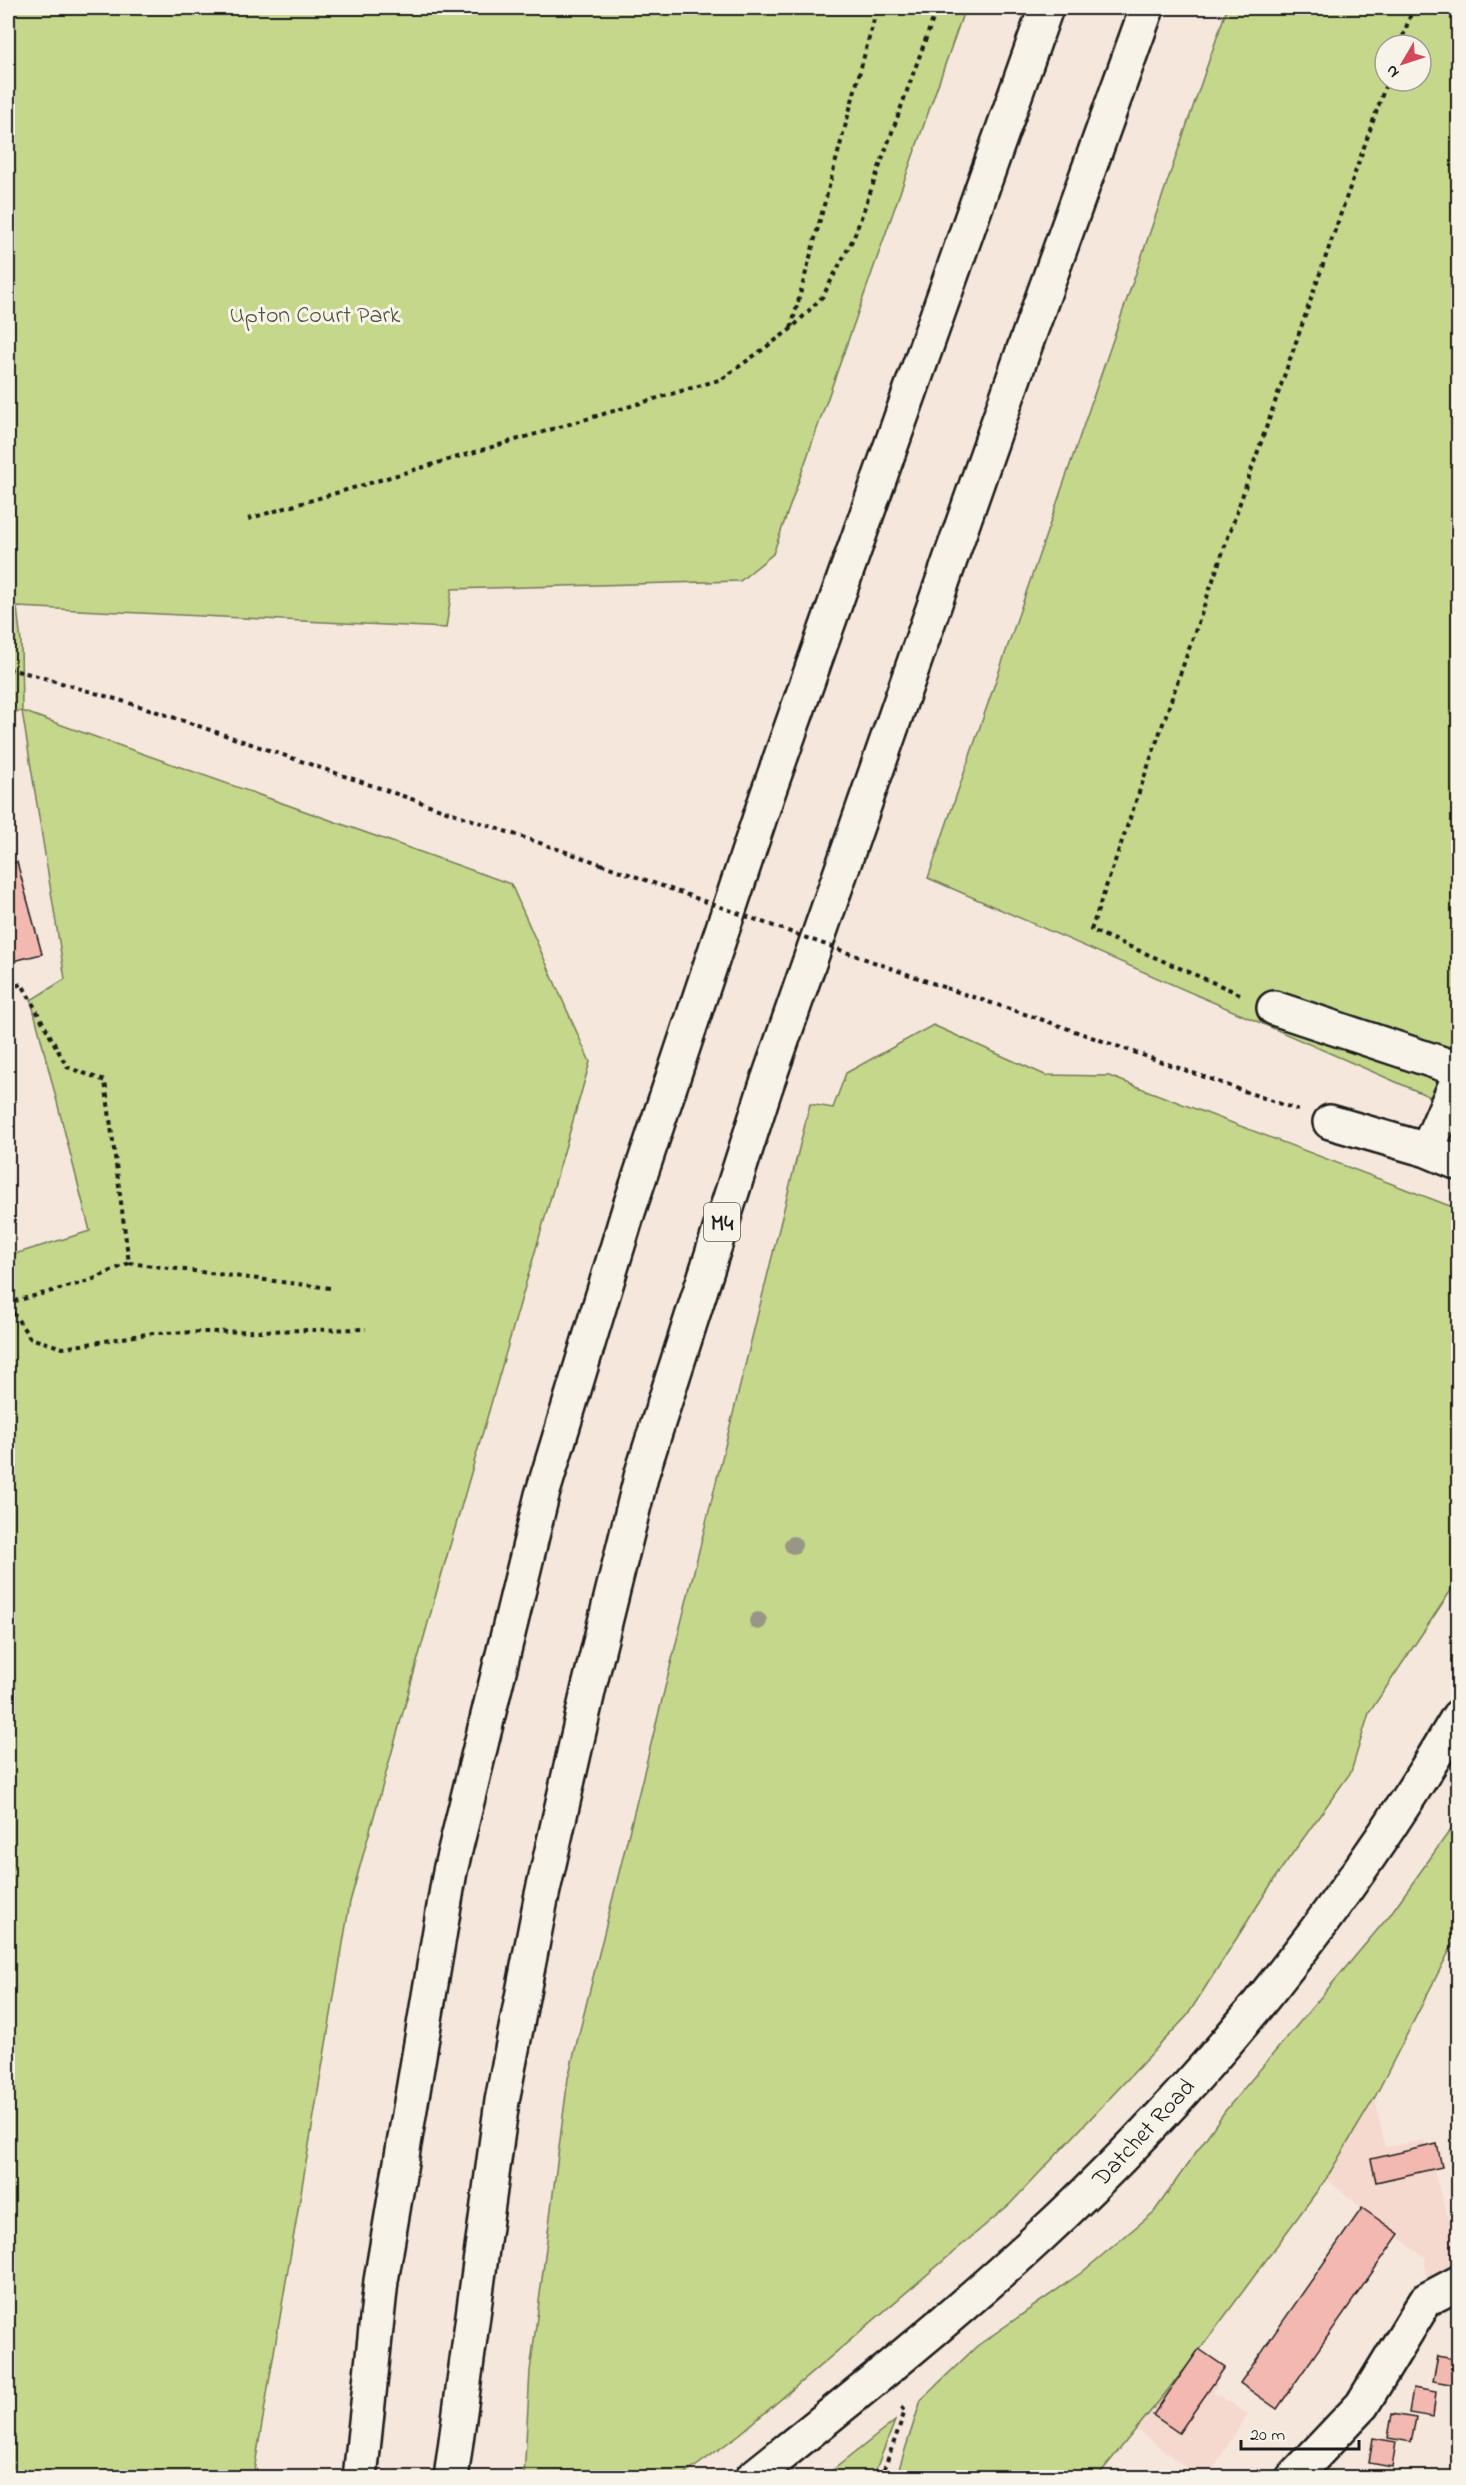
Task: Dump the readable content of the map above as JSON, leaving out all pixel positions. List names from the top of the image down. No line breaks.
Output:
{"streets":{"main road":["M4","Datchet Road"]},"parks":["Upton Court Park"],"scale_bar":"20 m","north":"bottom left"}
